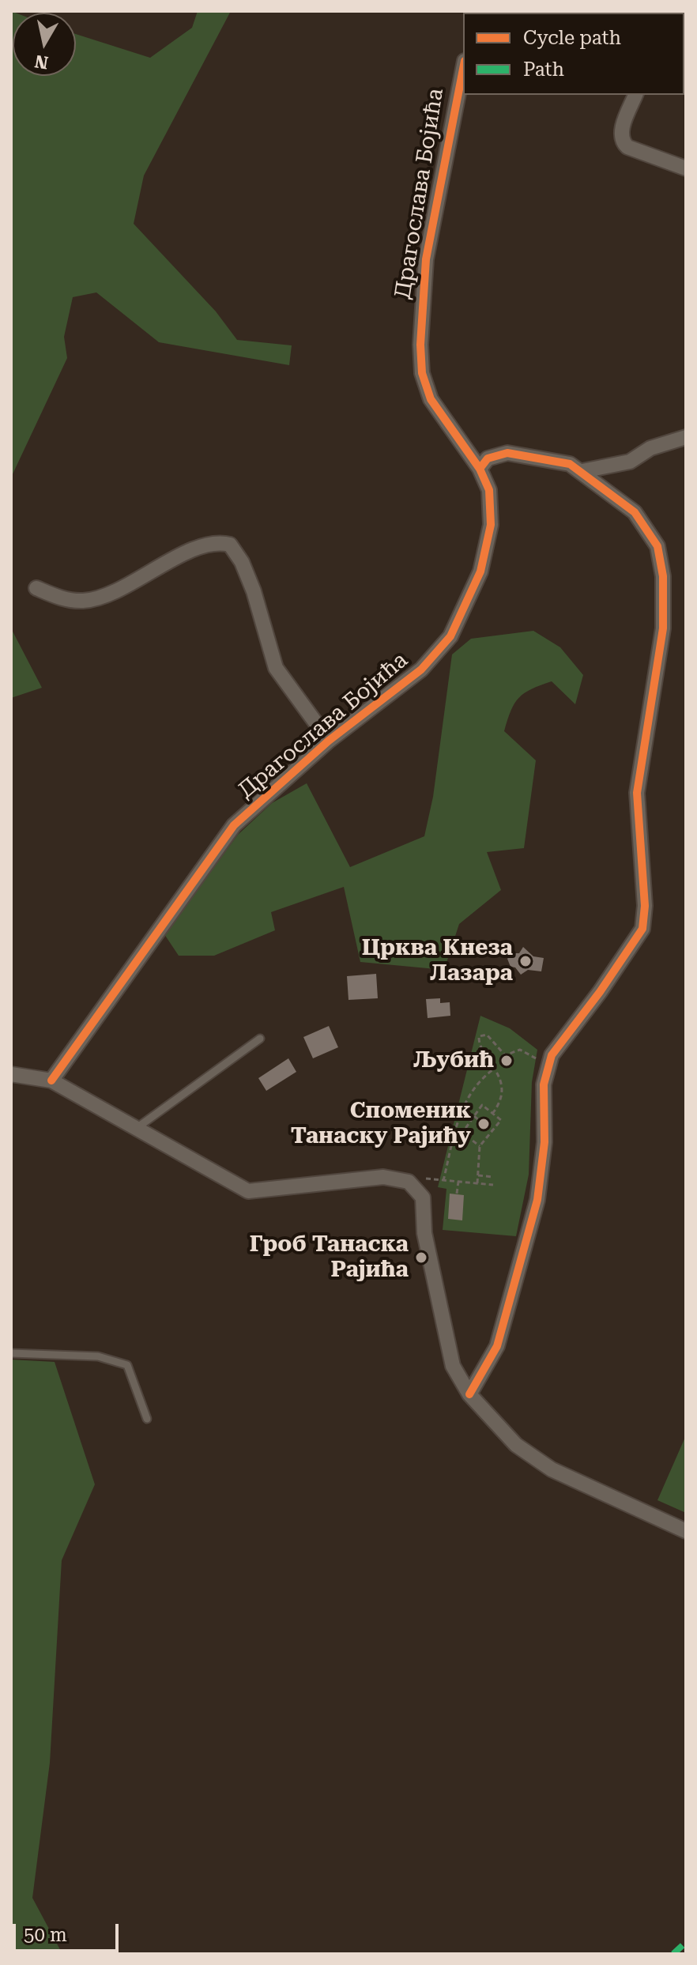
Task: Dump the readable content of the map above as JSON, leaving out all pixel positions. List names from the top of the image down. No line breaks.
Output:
{"streets":{"street":["Драгослава Бојића"]},"places":["Црква Кнеза Лазара","Љубић","Споменик Танаску Рајићу","Гроб Танаска Рајића"],"legend":["Cycle path","Path"],"scale_bar":"50 m","north":"bottom"}
